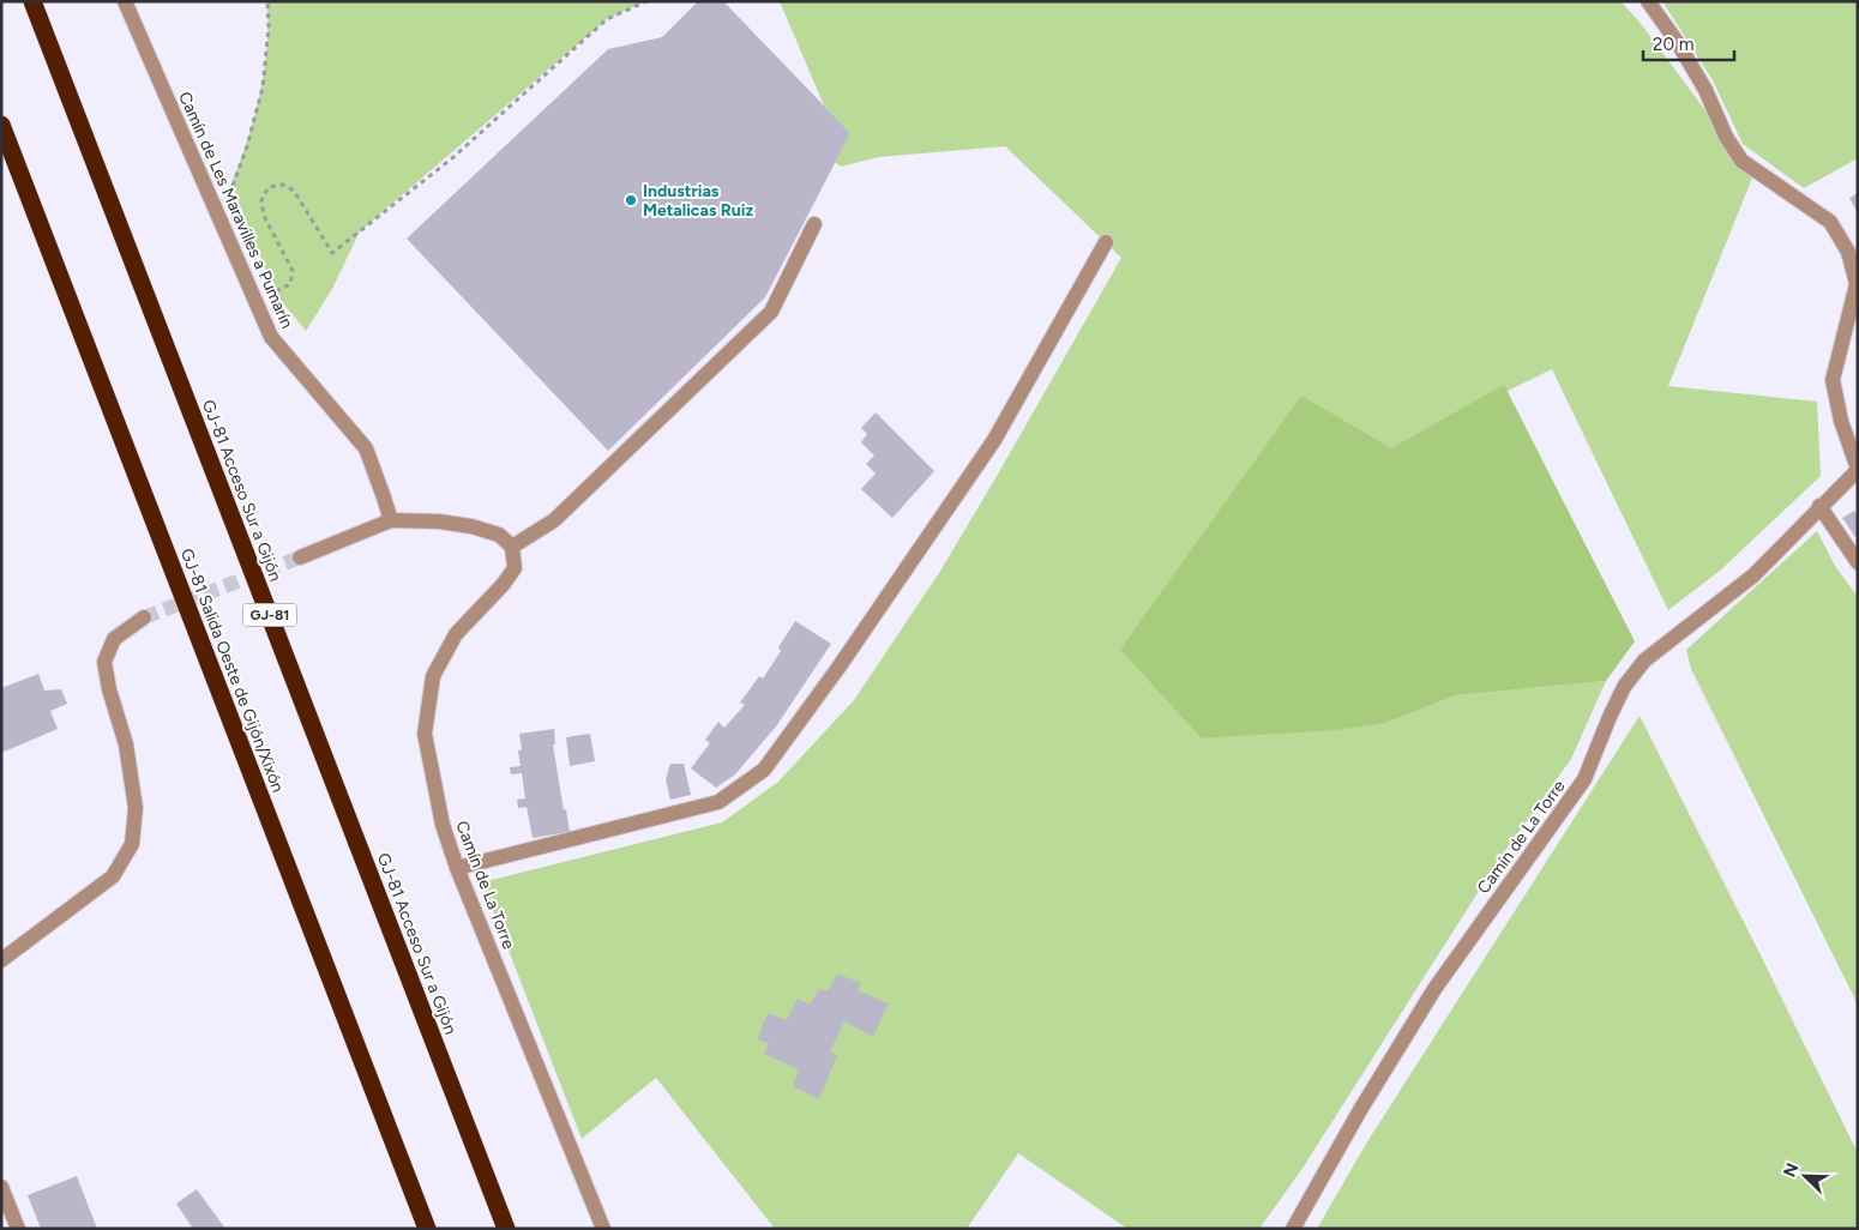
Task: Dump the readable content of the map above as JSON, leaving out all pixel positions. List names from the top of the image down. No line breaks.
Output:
{"streets":{"highway":["GJ-81 Acceso Sur a Gijón","GJ-81","GJ-81 Salida Oeste de Gijón/Xixón"],"street":["Camín de Les Maravilles a Pumarín","Camín de La Torre"]},"places":["Industrias Metalicas Ruiz"],"scale_bar":"20 m","north":"top left"}
